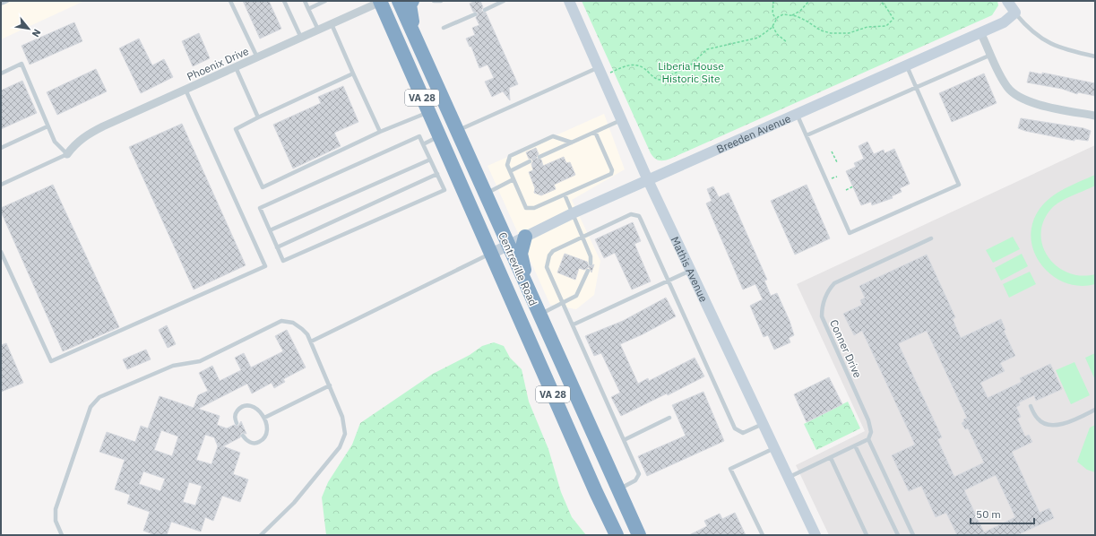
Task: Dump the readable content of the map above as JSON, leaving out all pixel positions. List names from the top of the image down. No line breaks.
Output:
{"streets":{"highway":["VA 28","Centreville Road"],"street":["Phoenix Drive","Breeden Avenue","Mathis Avenue"],"lane":["Conner Drive"]},"crossings":[["Phoenix Drive","Centreville Road"],["Breeden Avenue","Centreville Road"],["Breeden Avenue","Mathis Avenue"]],"parks":["Liberia House Historic Site"],"scale_bar":"50 m","north":"bottom right"}
